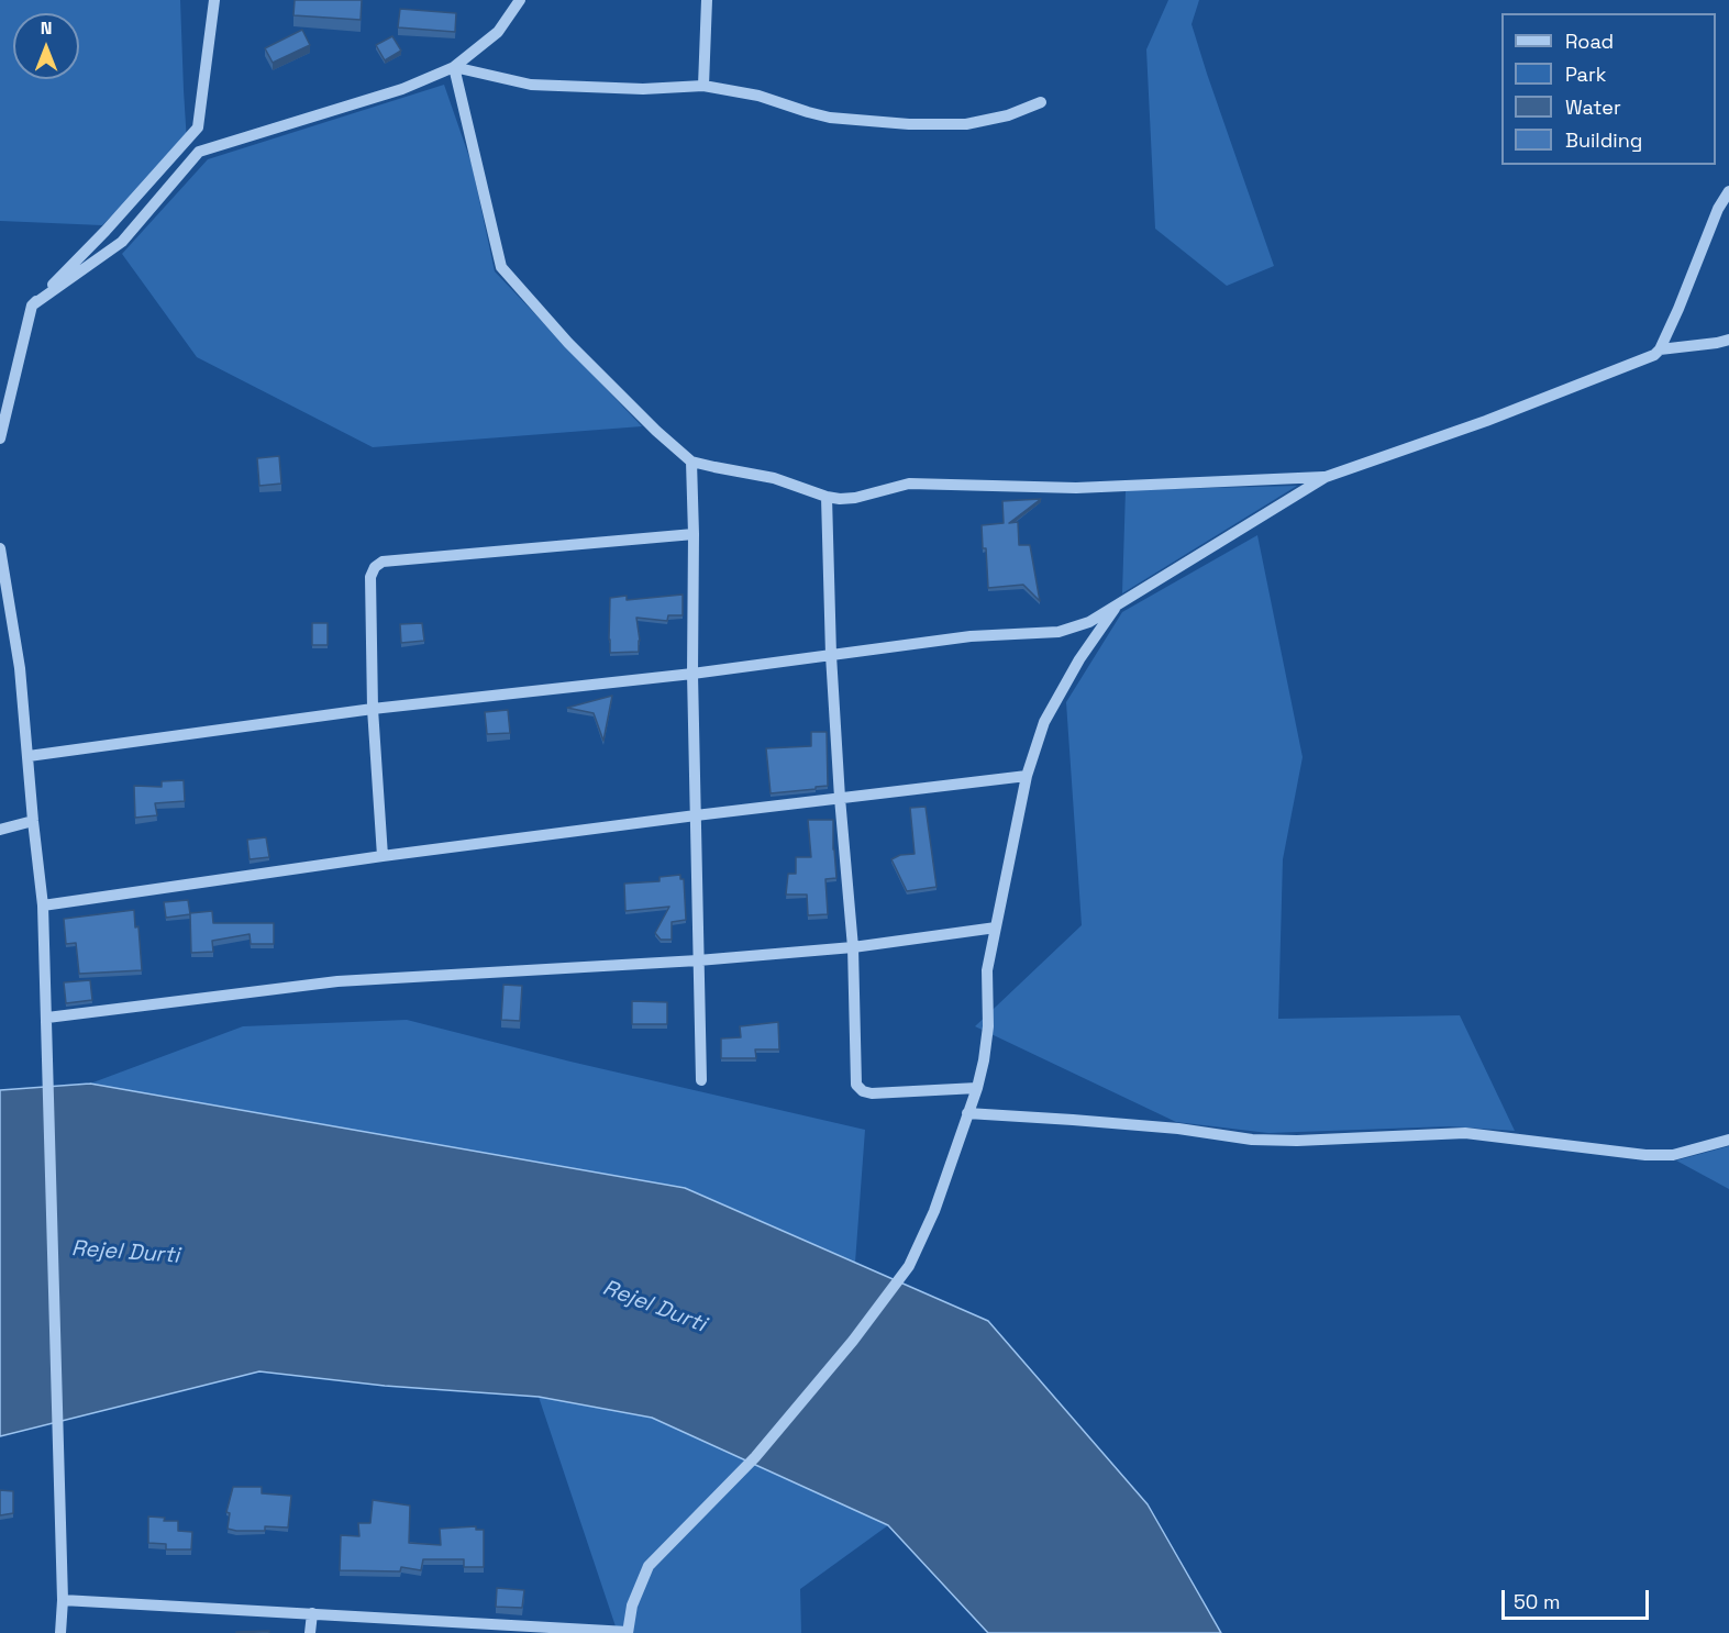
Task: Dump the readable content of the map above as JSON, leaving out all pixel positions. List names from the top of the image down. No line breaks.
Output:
{"water":["Rejel Durti"],"legend":["Road","Park","Water","Building"],"scale_bar":"50 m","north":"top"}
